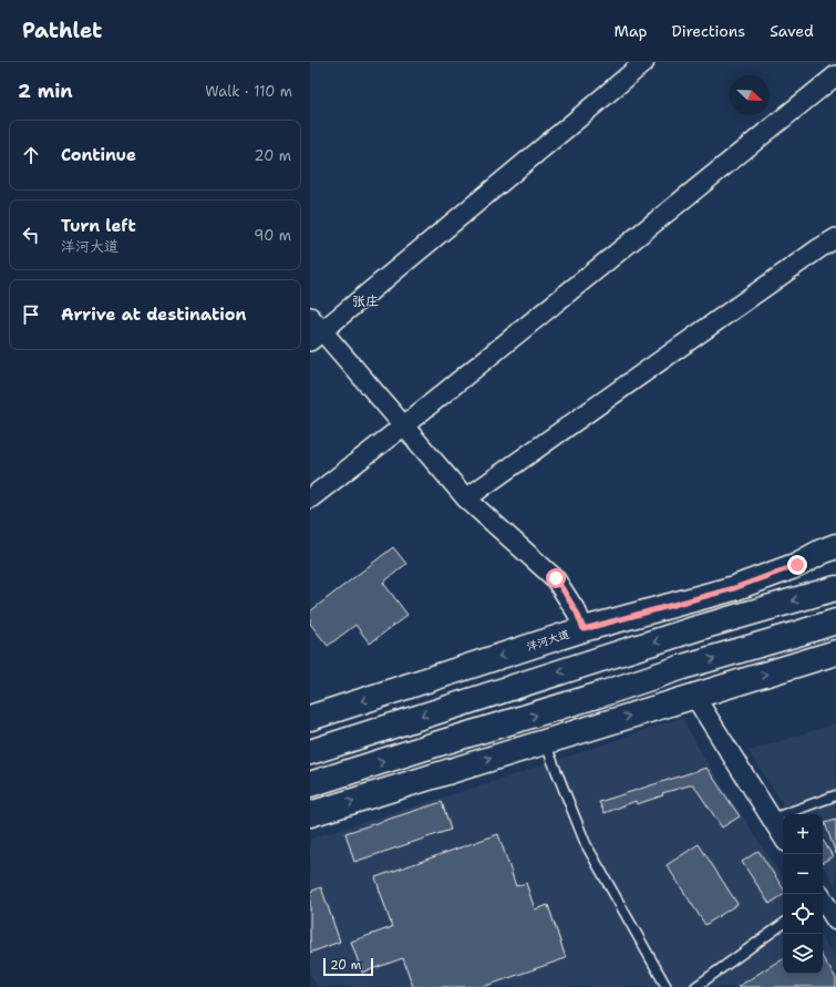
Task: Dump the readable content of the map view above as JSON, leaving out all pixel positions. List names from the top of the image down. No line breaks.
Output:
{"streets":{"main road":["洋河大道"]},"districts":["张庄"],"scale_bar":"20 m","north":"bottom right","page":{"header":"Pathlet","nav":["Map","Directions","Saved"],"heading":["2 min","Walk · 110 m"],"list":[["Continue","20 m"],["Turn left","洋河大道","90 m"],"Arrive at destination"],"map_buttons":["+","−"],"scale":"20 m"}}
